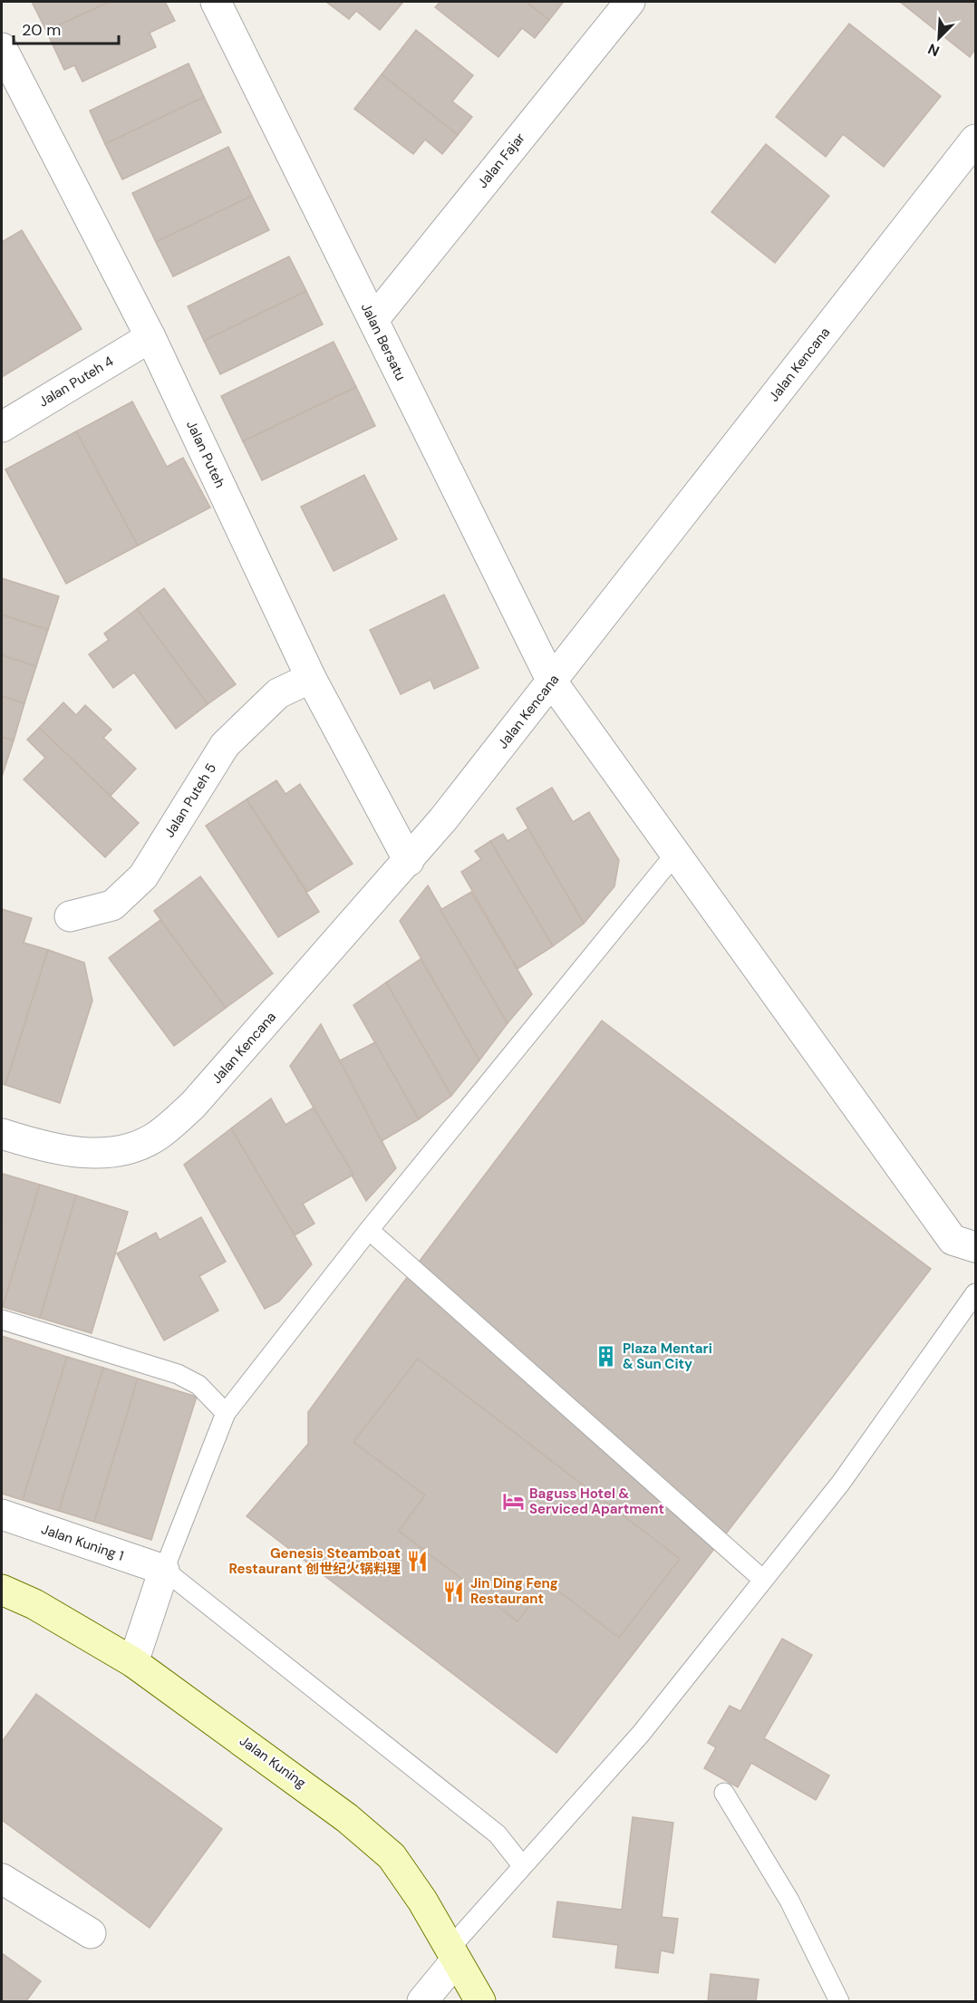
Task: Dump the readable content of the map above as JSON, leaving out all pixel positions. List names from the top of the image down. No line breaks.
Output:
{"streets":{"street":["Jalan Fajar","Jalan Bersatu","Jalan Kencana","Jalan Puteh 4","Jalan Puteh","Jalan Puteh 5","Jalan Kuning 1","Jalan Kuning"]},"crossings":[["Jalan Fajar","Jalan Bersatu"],["Jalan Bersatu","Jalan Kencana"],["Jalan Kencana","Jalan Puteh"],["Jalan Puteh 4","Jalan Puteh"],["Jalan Puteh","Jalan Puteh 5"]],"places":{"building":["Plaza Mentari & Sun City"],"hotel":["Baguss Hotel & Serviced Apartment"],"restaurant":["Genesis Steamboat Restaurant 创世纪火锅料理","Jin Ding Feng Restaurant"]},"scale_bar":"20 m","north":"bottom left"}
